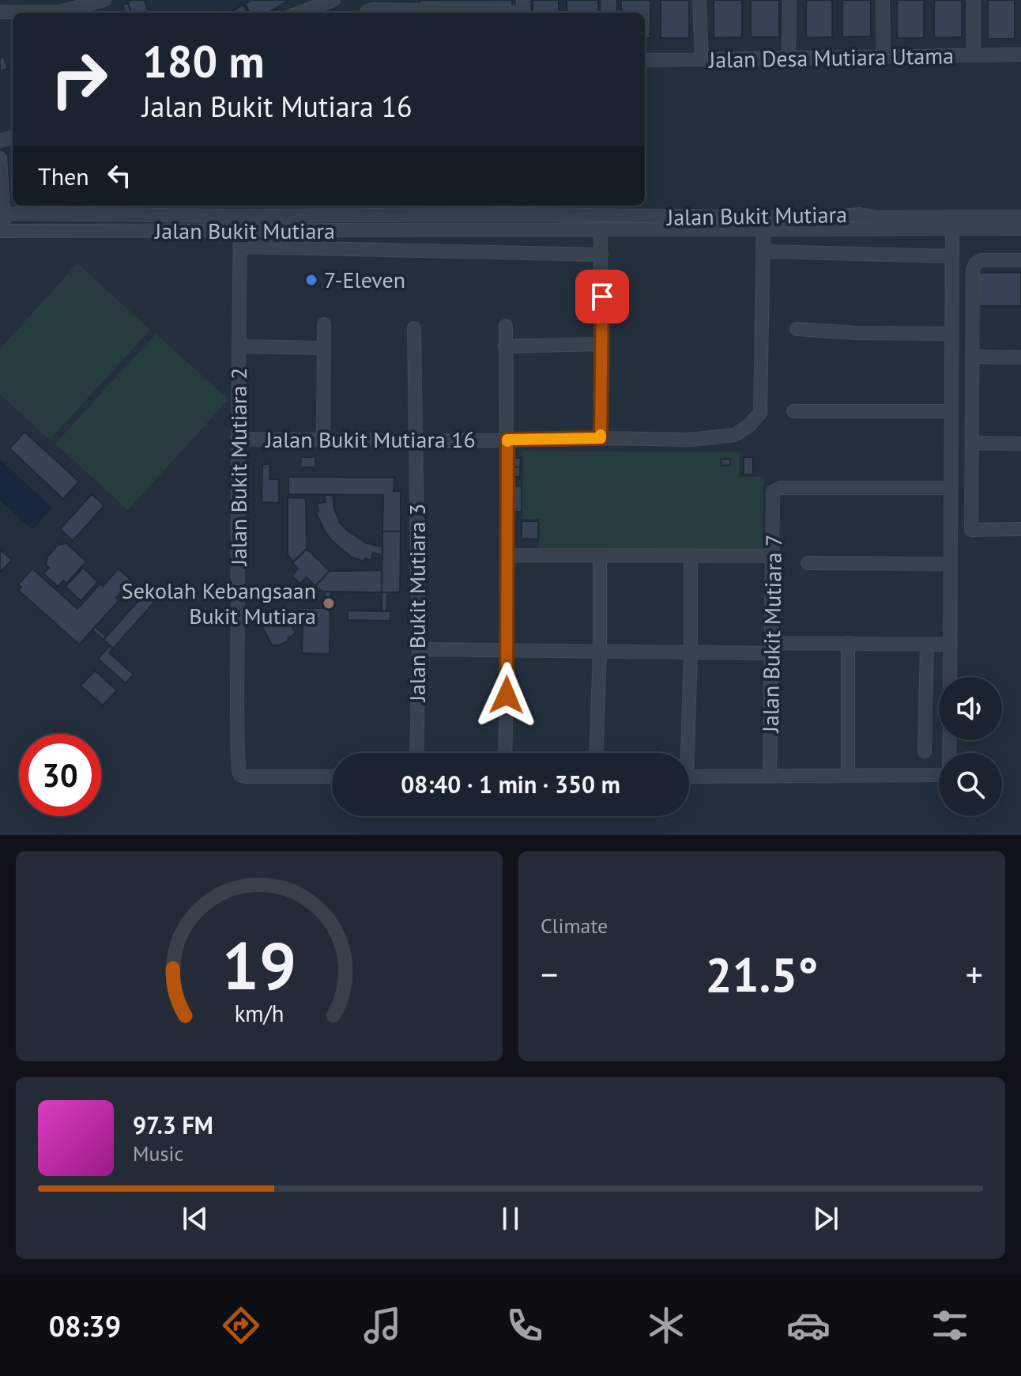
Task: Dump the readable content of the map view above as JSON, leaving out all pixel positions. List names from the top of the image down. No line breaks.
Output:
{"streets":{"street":["Jalan Desa Mutiara Utama","Jalan Bukit Mutiara","Jalan Bukit Mutiara 16","Jalan Bukit Mutiara 2","Jalan Bukit Mutiara 3","Jalan Bukit Mutiara 7"]},"crossings":[["Jalan Bukit Mutiara","Jalan Bukit Mutiara 2"],["Jalan Bukit Mutiara 16","Jalan Bukit Mutiara 2"],["Jalan Bukit Mutiara 16","Jalan Bukit Mutiara 3"]],"places":["7-Eleven","Sekolah Kebangsaan Bukit Mutiara"],"page":{"turn":["180 m","Jalan Bukit Mutiara 16"],"then":"Then","limit":"30","trip":"08:40 · 1 min · 350 m","tile":"Climate","heat":["−","21.5°","+"],"song":["97.3 FM","Music"],"tabs":"08:39","gauge":["19","km/h"]}}
